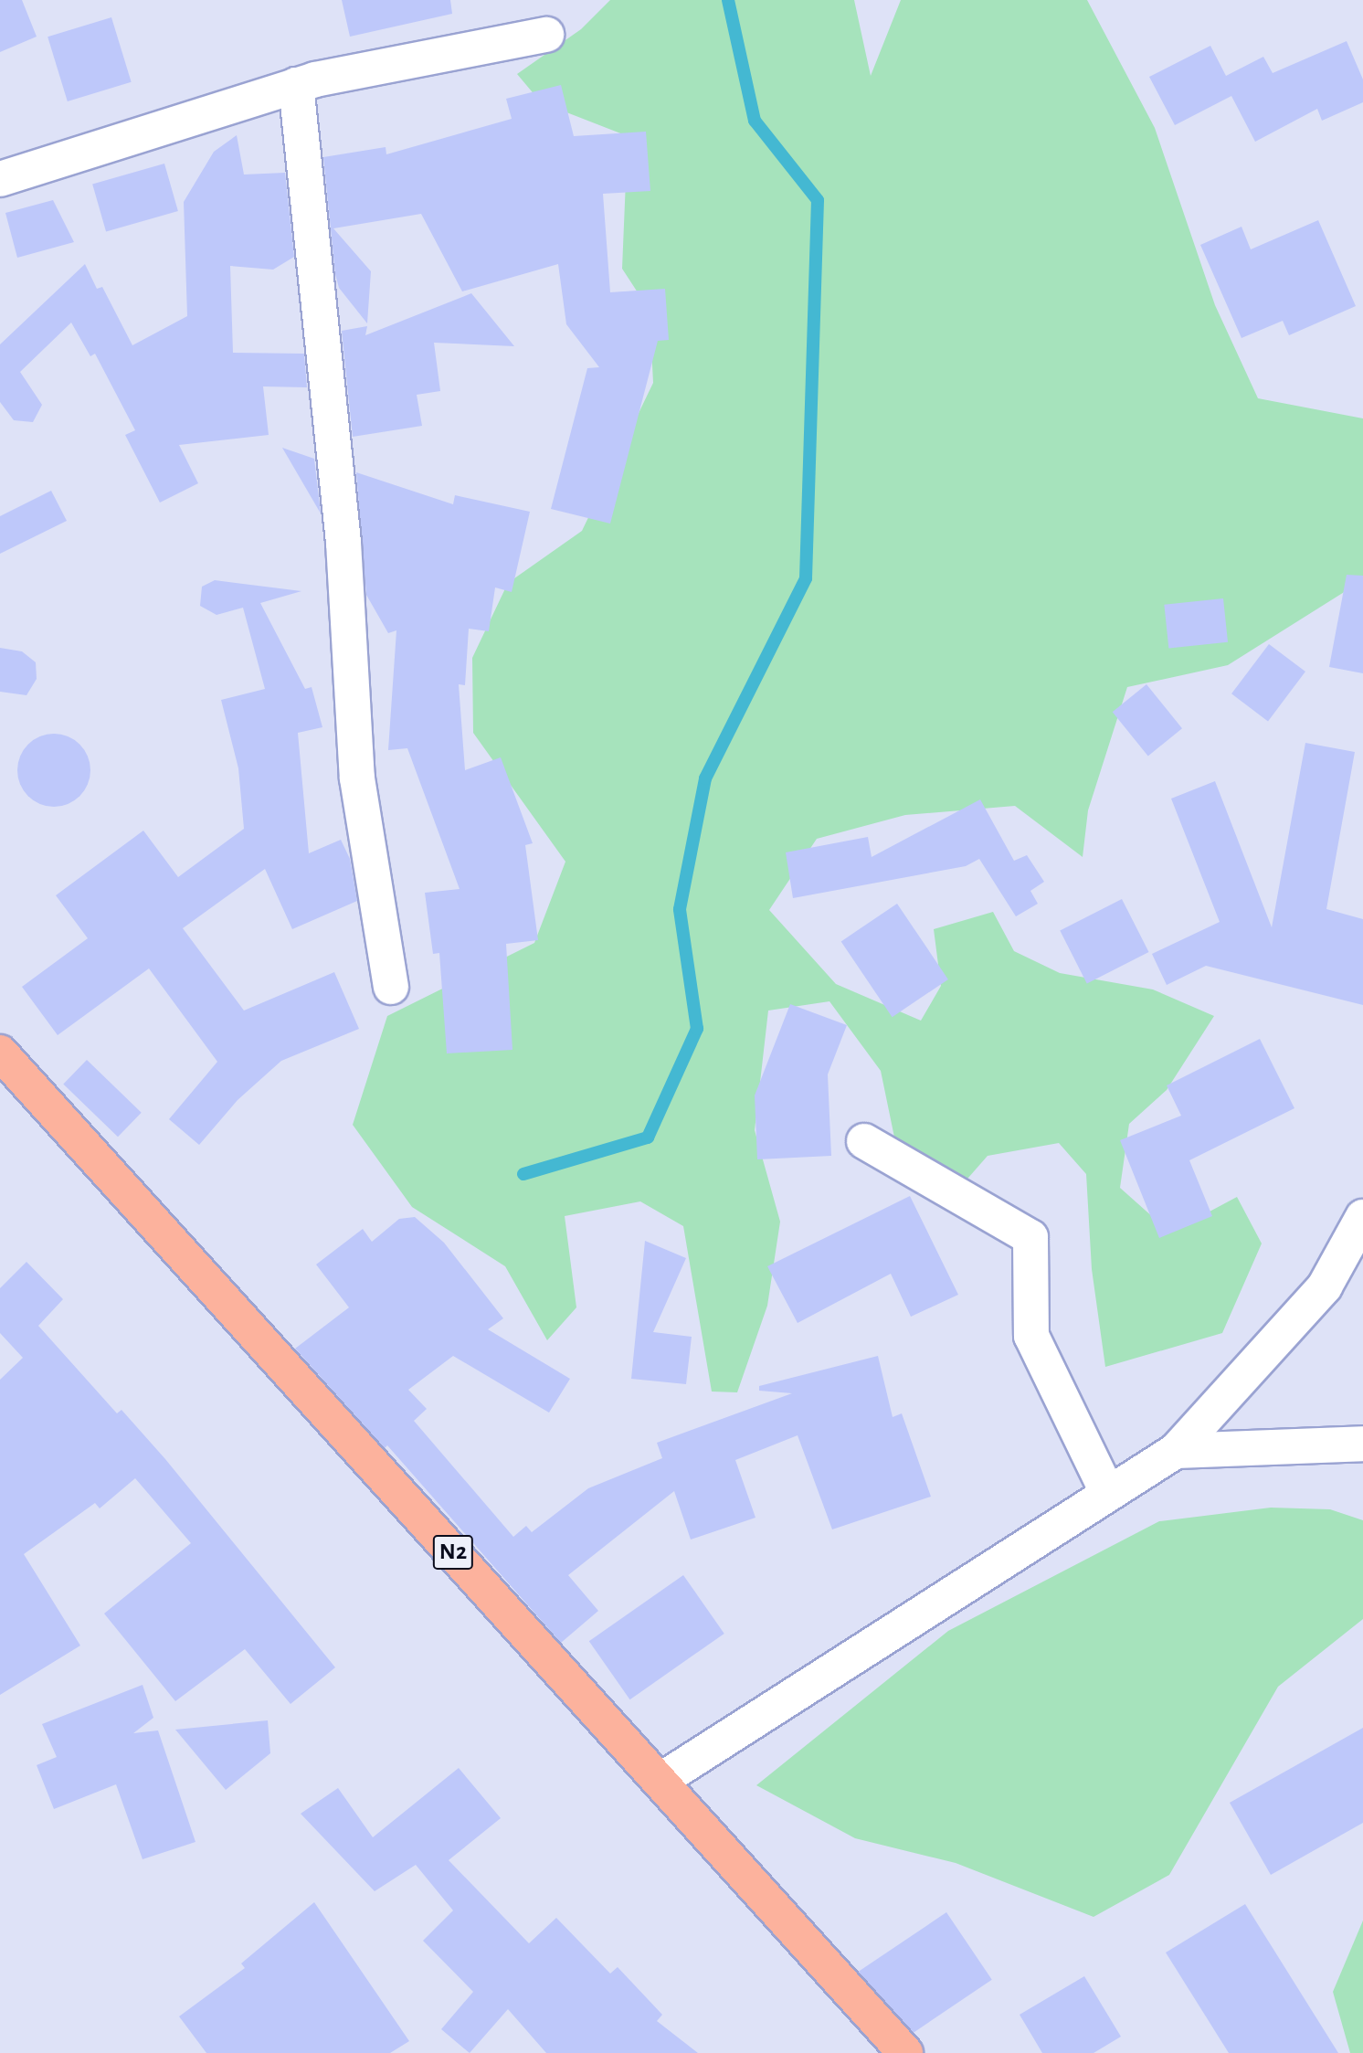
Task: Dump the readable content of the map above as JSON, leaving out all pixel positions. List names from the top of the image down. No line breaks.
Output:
{"streets":{"highway":["N2"]}}
